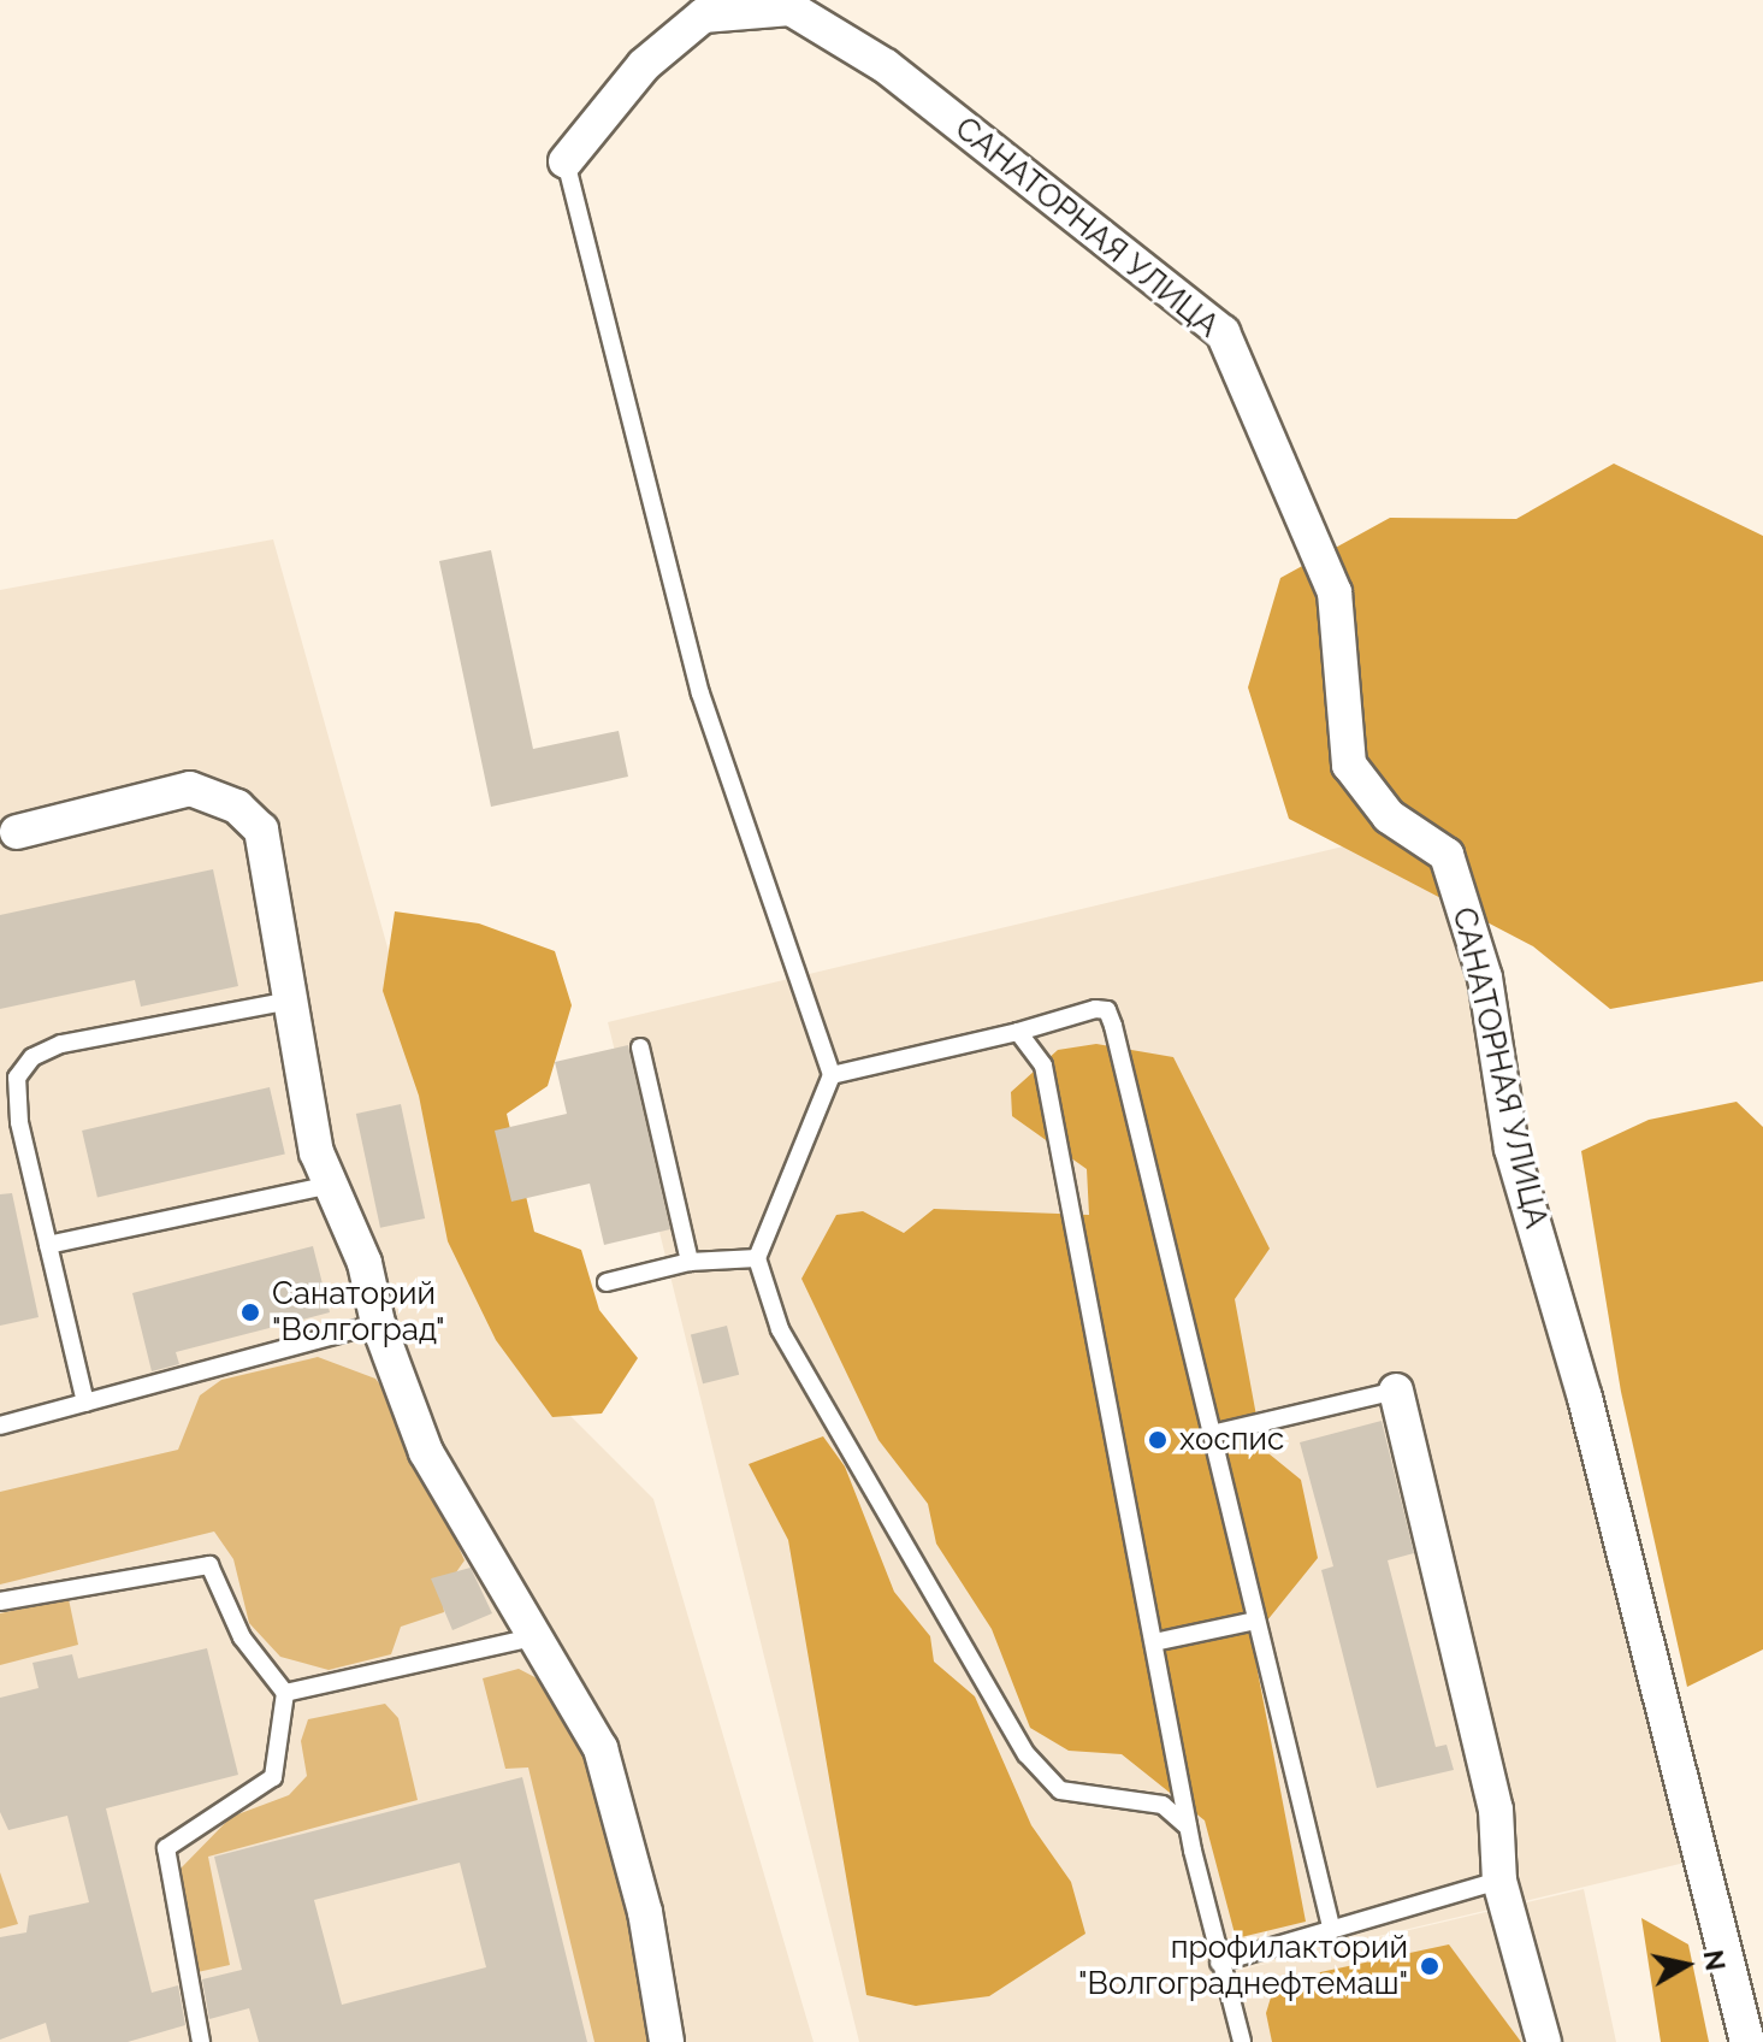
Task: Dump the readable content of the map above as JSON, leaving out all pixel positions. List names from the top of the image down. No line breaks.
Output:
{"streets":{"street":["САНАТОРНАЯ УЛИЦА"]},"places":["Санаторий \"Волгоград\"","хоспис","профилакторий \"Волгограднефтемаш\""],"north":"right"}
